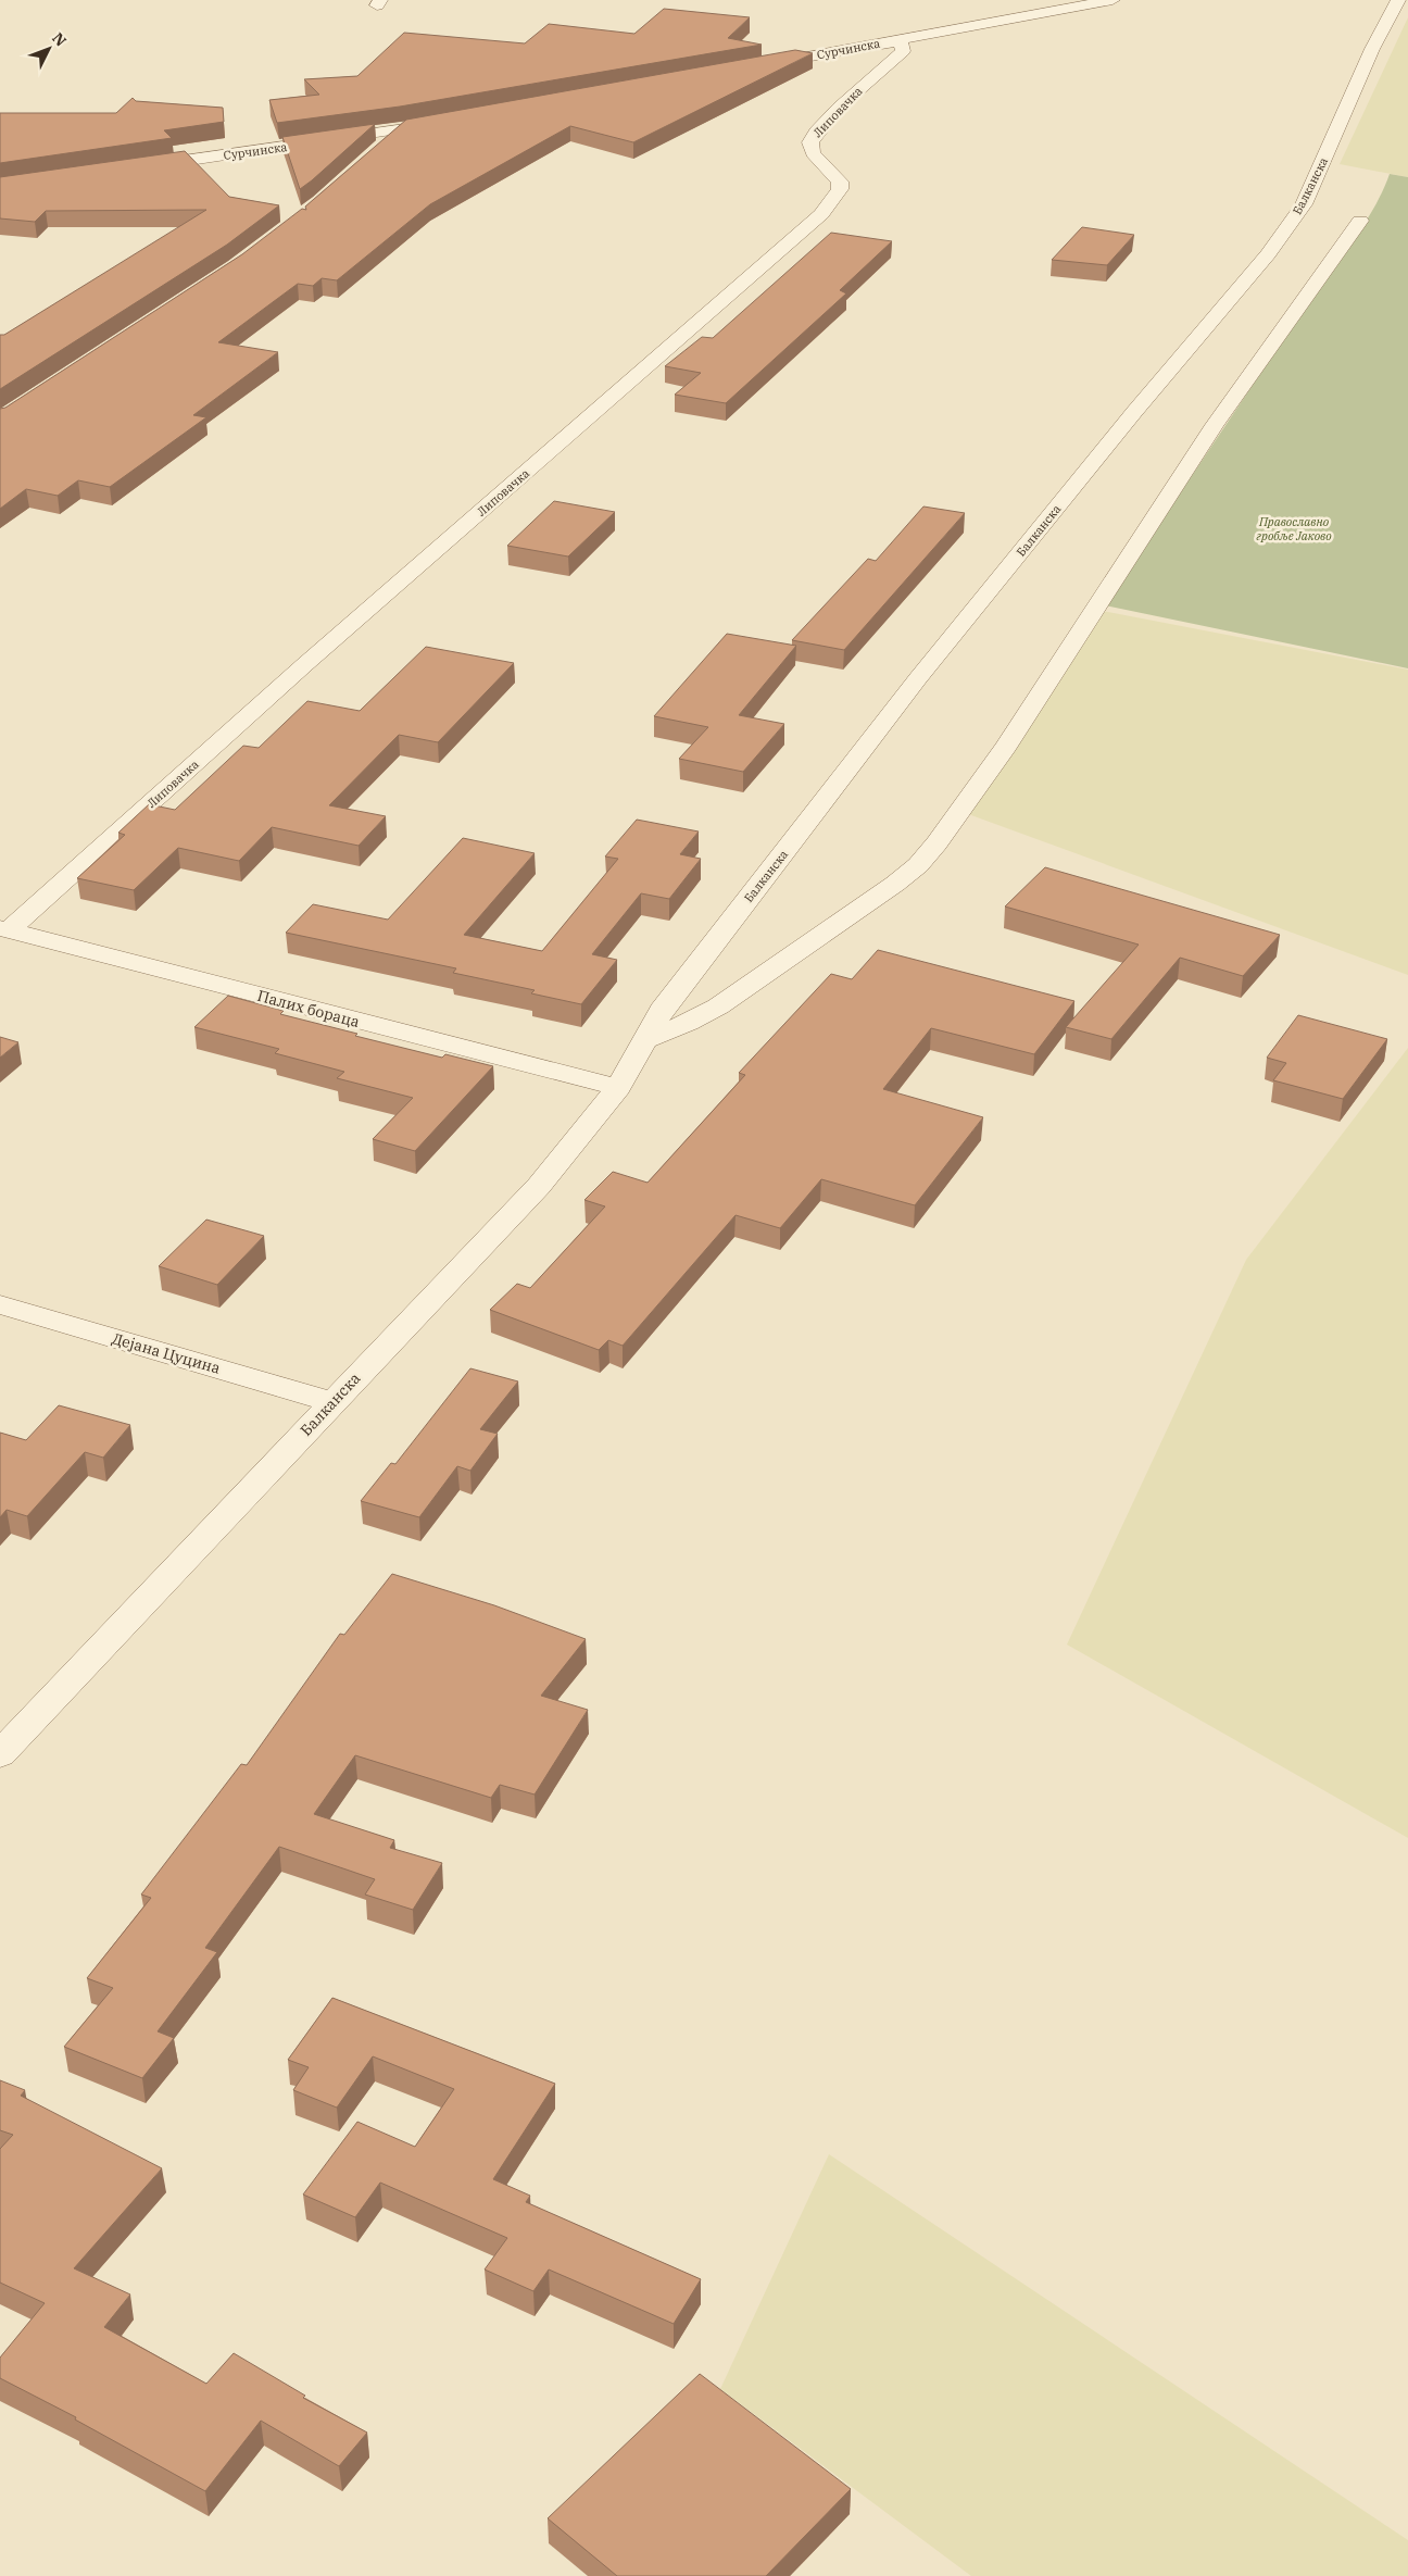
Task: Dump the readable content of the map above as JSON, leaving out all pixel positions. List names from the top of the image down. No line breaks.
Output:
{"streets":{"street":["Сурчинска","Липовачка","Балканска","Палих бораца","Дејана Цуцина"]},"crossings":[["Сурчинска","Липовачка"],["Липовачка","Палих бораца"],["Балканска","Палих бораца"],["Балканска","Дејана Цуцина"]],"parks":["Православно гробље Јаково"],"north":"top right"}
